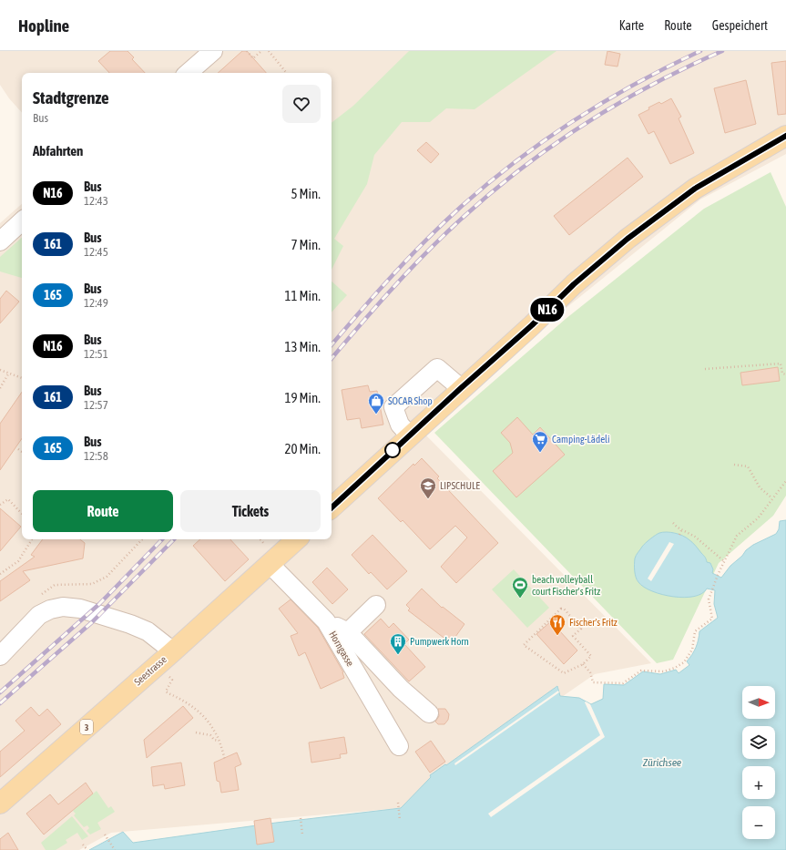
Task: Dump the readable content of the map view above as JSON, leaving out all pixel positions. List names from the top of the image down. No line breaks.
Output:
{"streets":{"main road":["Seestrasse","3"],"street":["Horngasse"]},"crossings":[["Horngasse","Seestrasse"]],"water":["Zürichsee"],"places":{"shop":["SOCAR Shop"],"supermarket":["Camping-Lädeli"],"school or university":["LIPSCHULE"],"sports":["beach volleyball court Fischer's Fritz"],"restaurant":["Fischer's Fritz"],"building":["Pumpwerk Horn"]},"lines":["bus line N16"],"north":"right","page":{"header":"Hopline","nav":["Karte","Route","Gespeichert"],"on_map":"N16","heading":[["Stadtgrenze","Bus"],"Abfahrten"],"list":[{"mark":"N16","name":"Bus","note":"12:43","value":"5 Min."},{"mark":"161","name":"Bus","note":"12:45","value":"7 Min."},{"mark":"165","name":"Bus","note":"12:49","value":"11 Min."},{"mark":"N16","name":"Bus","note":"12:51","value":"13 Min."},{"mark":"161","name":"Bus","note":"12:57","value":"19 Min."},{"mark":"165","name":"Bus","note":"12:58","value":"20 Min."}],"buttons":["Route","Tickets"],"map_buttons":["+","−"]}}
